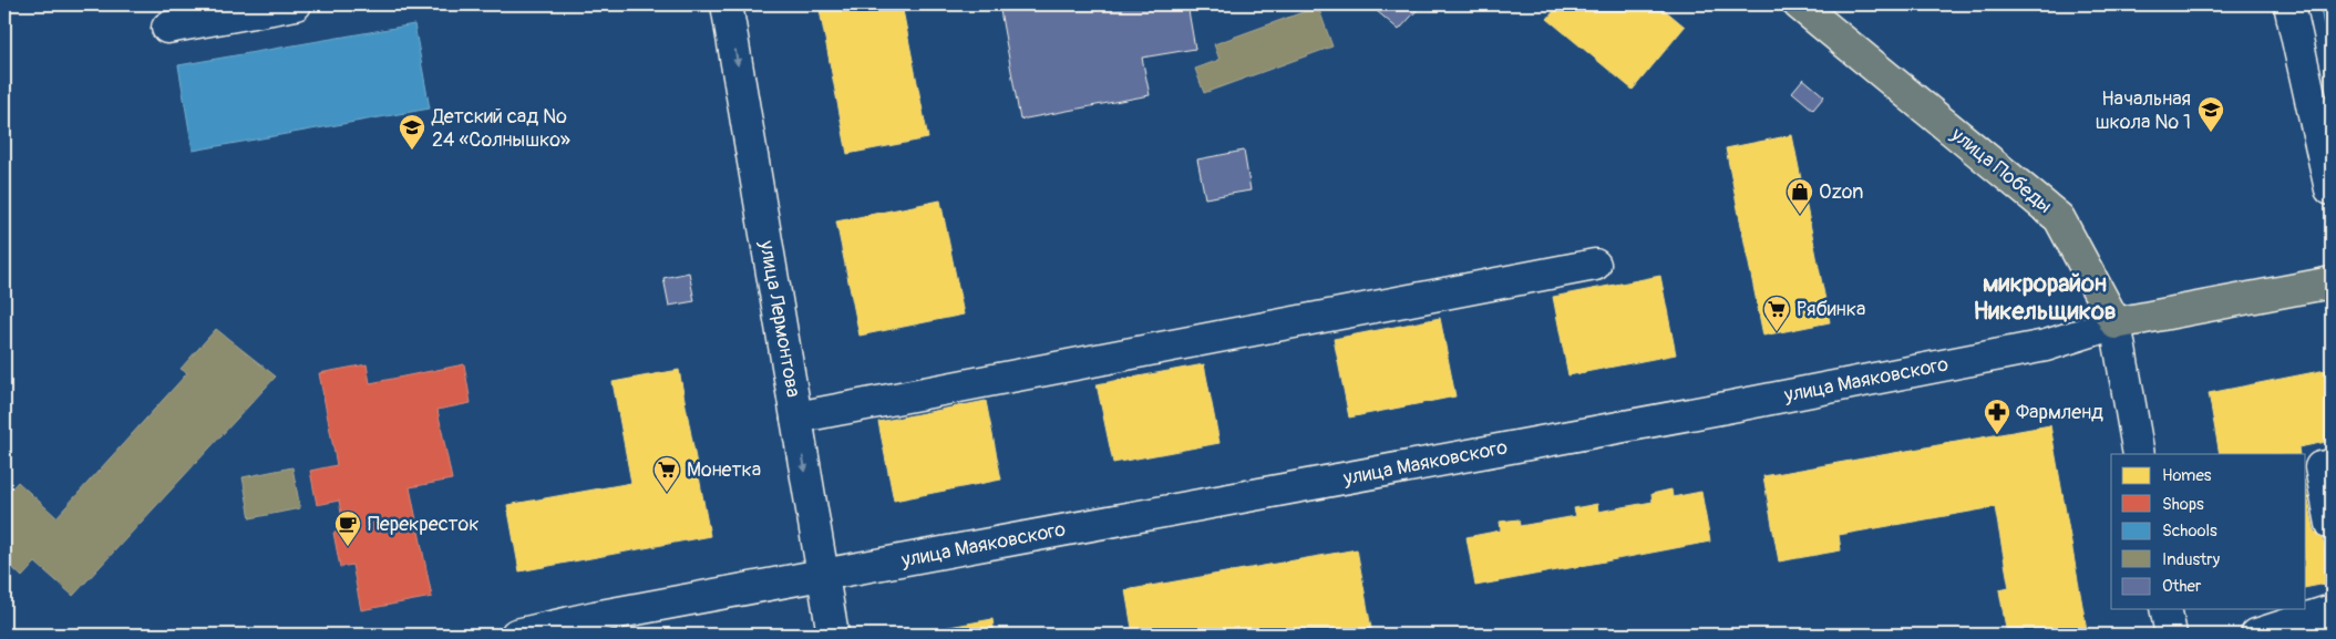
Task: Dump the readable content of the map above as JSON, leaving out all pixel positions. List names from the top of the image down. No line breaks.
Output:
{"streets":{"main road":["улица Победы","улица Маяковского"],"street":["улица Лермонтова"]},"crossings":[["улица Победы","улица Маяковского"],["улица Лермонтова","улица Маяковского"]],"one_way":["улица Лермонтова"],"districts":["микрорайон Никельщиков"],"places":{"school or university":["Начальная школа № 1","Детский сад № 24 «Солнышко»"],"shop":["Ozon"],"supermarket":["Рябинка","Монетка"],"pharmacy":["Фармленд"],"cafe":["Перекресток"]},"legend":["Homes","Shops","Schools","Industry","Other"]}
